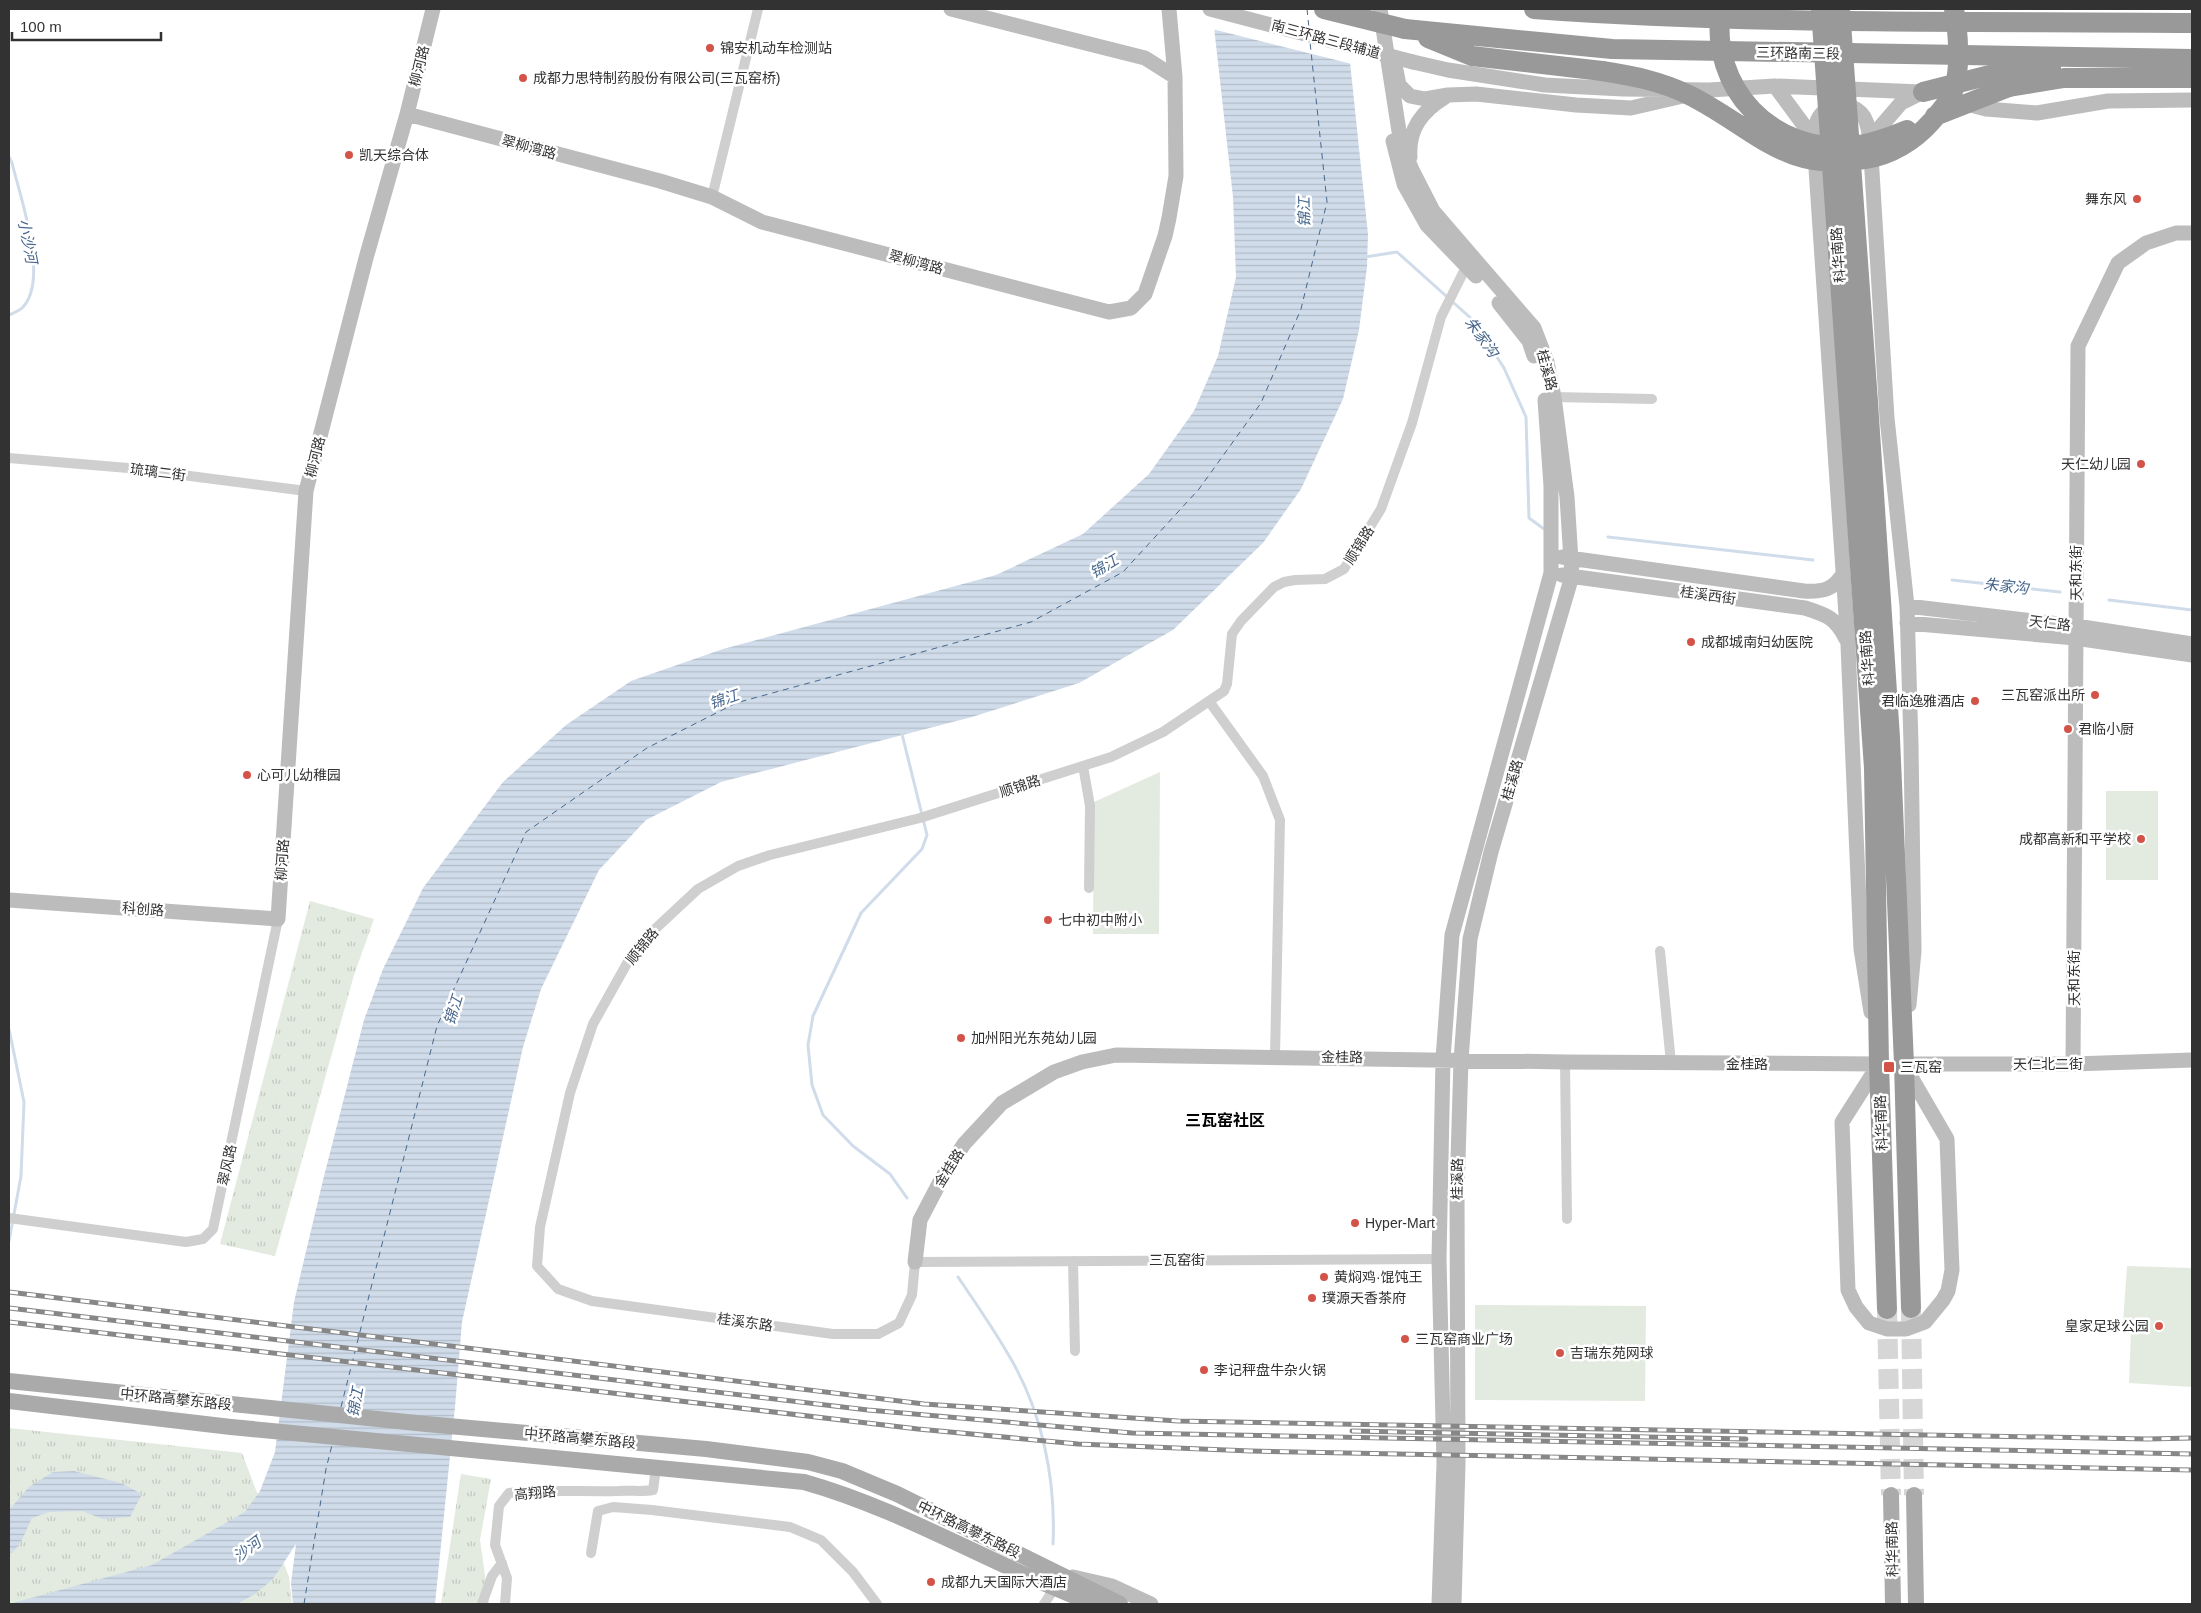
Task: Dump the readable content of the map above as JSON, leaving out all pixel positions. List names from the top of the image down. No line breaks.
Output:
{"streets":{"highway":["三环路南三段","科华南路"],"main road":["中环路高攀东路段"],"street":["南三环路三段辅道","柳河路","翠柳湾路","桂溪路","琉璃二街","顺锦路","天和东街","桂溪西街","天仁路","科创路","金桂路","天仁北二街","翠风路","三瓦窑街","桂溪东路","高翔路"]},"crossings":[["柳河路","翠柳湾路"],["柳河路","琉璃二街"],["柳河路","科创路"],["柳河路","翠风路"],["科华南路","金桂路"],["科华南路","天仁北二街"],["桂溪路","顺锦路"],["桂溪路","桂溪西街"],["桂溪路","金桂路"],["桂溪路","三瓦窑街"],["顺锦路","桂溪东路"],["天和东街","天仁路"],["天和东街","天仁北二街"],["科创路","翠风路"],["金桂路","三瓦窑街"],["金桂路","桂溪东路"],["三瓦窑街","桂溪东路"],["中环路高攀东路段","高翔路"]],"districts":["三瓦窑社区"],"water":["锦江","小沙河","朱家沟","沙河"],"places":{"other":["锦安机动车检测站","成都力思特制药股份有限公司(三瓦窑桥)","凯天综合体","舞东风","天仁幼儿园","成都城南妇幼医院","三瓦窑派出所","君临逸雅酒店","君临小厨","心可儿幼稚园","成都高新和平学校","七中初中附小","加州阳光东苑幼儿园","Hyper-Mart","黄焖鸡·馄饨王","璞源天香茶府","皇家足球公园","三瓦窑商业广场","吉瑞东苑网球","李记秤盘牛杂火锅","成都九天国际大酒店"],"transit":["三瓦窑"]},"scale_bar":"100 m"}
